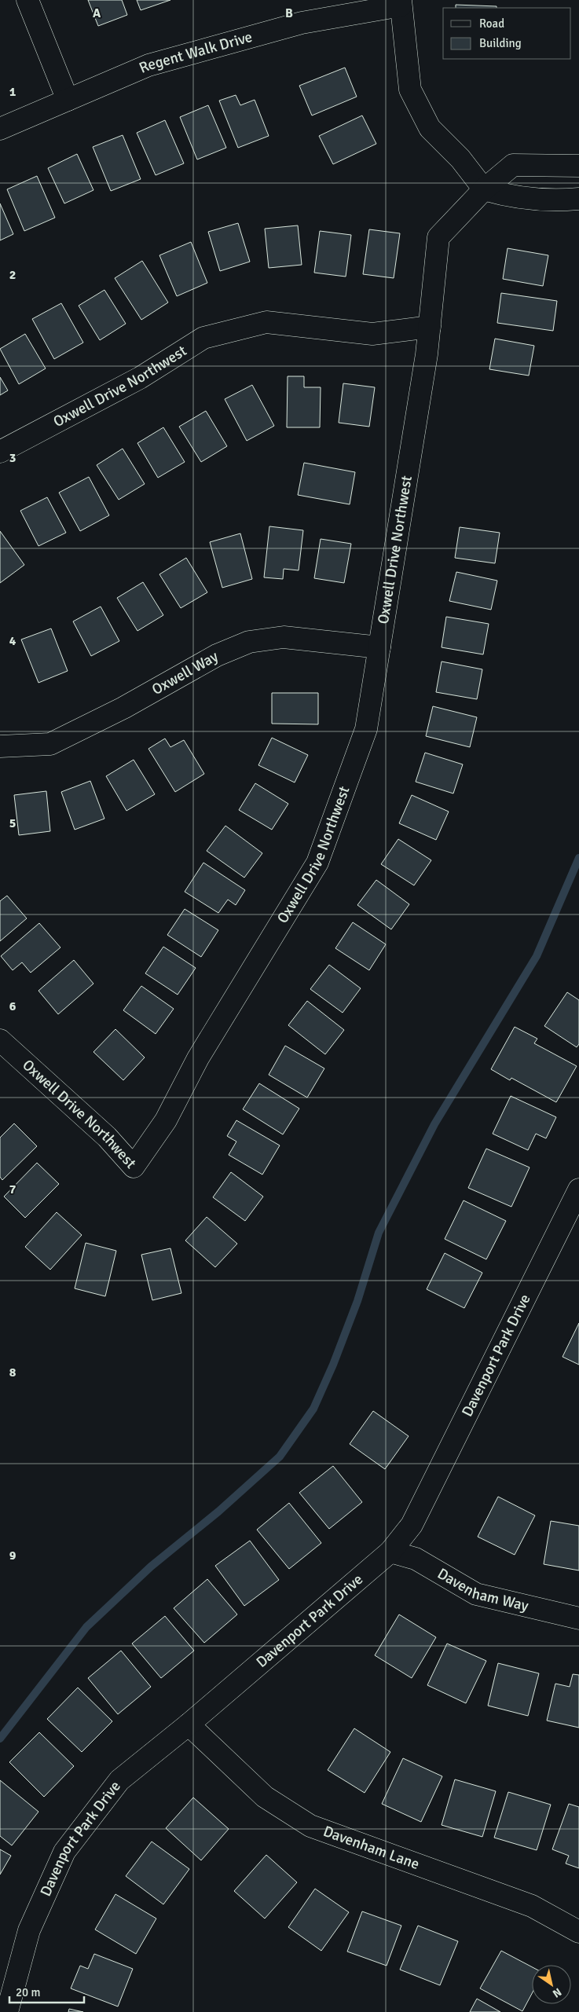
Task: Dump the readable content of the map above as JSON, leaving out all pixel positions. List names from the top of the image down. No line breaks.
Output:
{"streets":{"street":["Regent Walk Drive","Oxwell Drive Northwest","Oxwell Way","Davenport Park Drive","Davenham Way","Davenham Lane"]},"crossings":[["Regent Walk Drive","Oxwell Drive Northwest"],["Oxwell Drive Northwest","Oxwell Way"],["Davenport Park Drive","Davenham Way"],["Davenport Park Drive","Davenham Lane"]],"legend":["Road","Building"],"scale_bar":"20 m","north":"bottom right","grid":{"columns":["A","B"],"rows":["1","2","3","4","5","6","7","8","9"]}}
